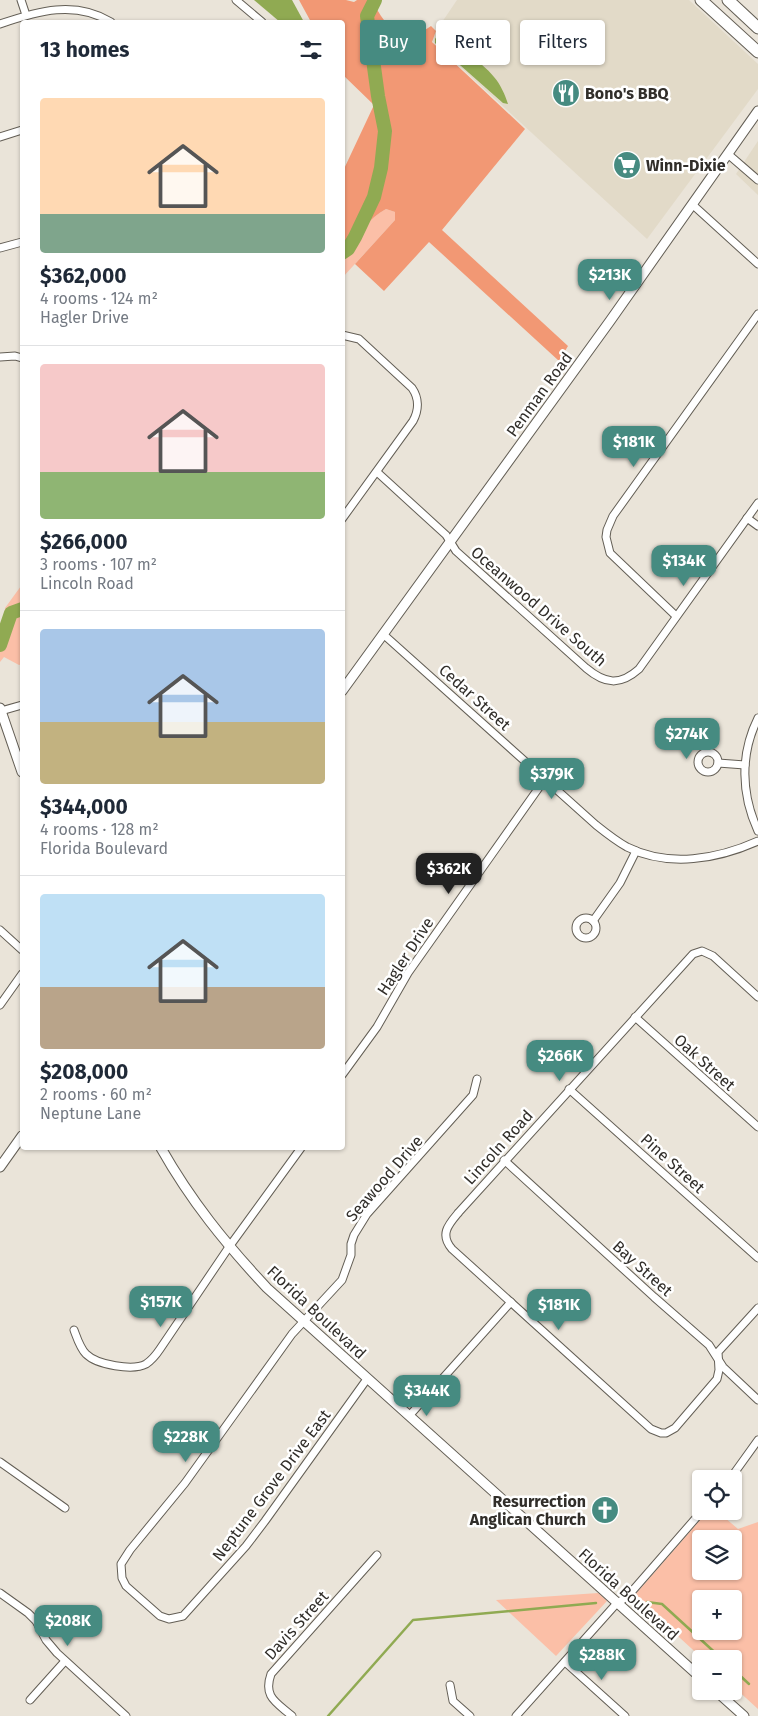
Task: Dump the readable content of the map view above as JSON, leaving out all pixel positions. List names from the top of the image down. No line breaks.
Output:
{"streets":{"street":["Penman Road","Oceanwood Drive South","Cedar Street","Hagler Drive","Oak Street","Lincoln Road","Pine Street","Seawood Drive","Bay Street","Florida Boulevard","Neptune Grove Drive East","Davis Street"]},"crossings":[["Penman Road","Oceanwood Drive South"],["Penman Road","Cedar Street"],["Cedar Street","Hagler Drive"],["Oak Street","Lincoln Road"],["Lincoln Road","Pine Street"],["Lincoln Road","Bay Street"],["Seawood Drive","Florida Boulevard"],["Seawood Drive","Neptune Grove Drive East"],["Florida Boulevard","Neptune Grove Drive East"]],"places":{"restaurant":["Bono's BBQ"],"supermarket":["Winn-Dixie"],"church":["Resurrection Anglican Church"]},"page":{"chip":["Buy","Rent","Filters"],"heading":"13 homes","list":[{"name":"$362,000","note":"4 rooms · 124 m² · Hagler Drive"},{"name":"$266,000","note":"3 rooms · 107 m² · Lincoln Road"},{"name":"$344,000","note":"4 rooms · 128 m² · Florida Boulevard"},{"name":"$208,000","note":"2 rooms · 60 m² · Neptune Lane"}],"price":["$213K","$181K","$134K","$274K","$379K","$362K","$266K","$157K","$181K","$344K","$228K","$208K","$288K"],"map_buttons":["+","−"]}}
